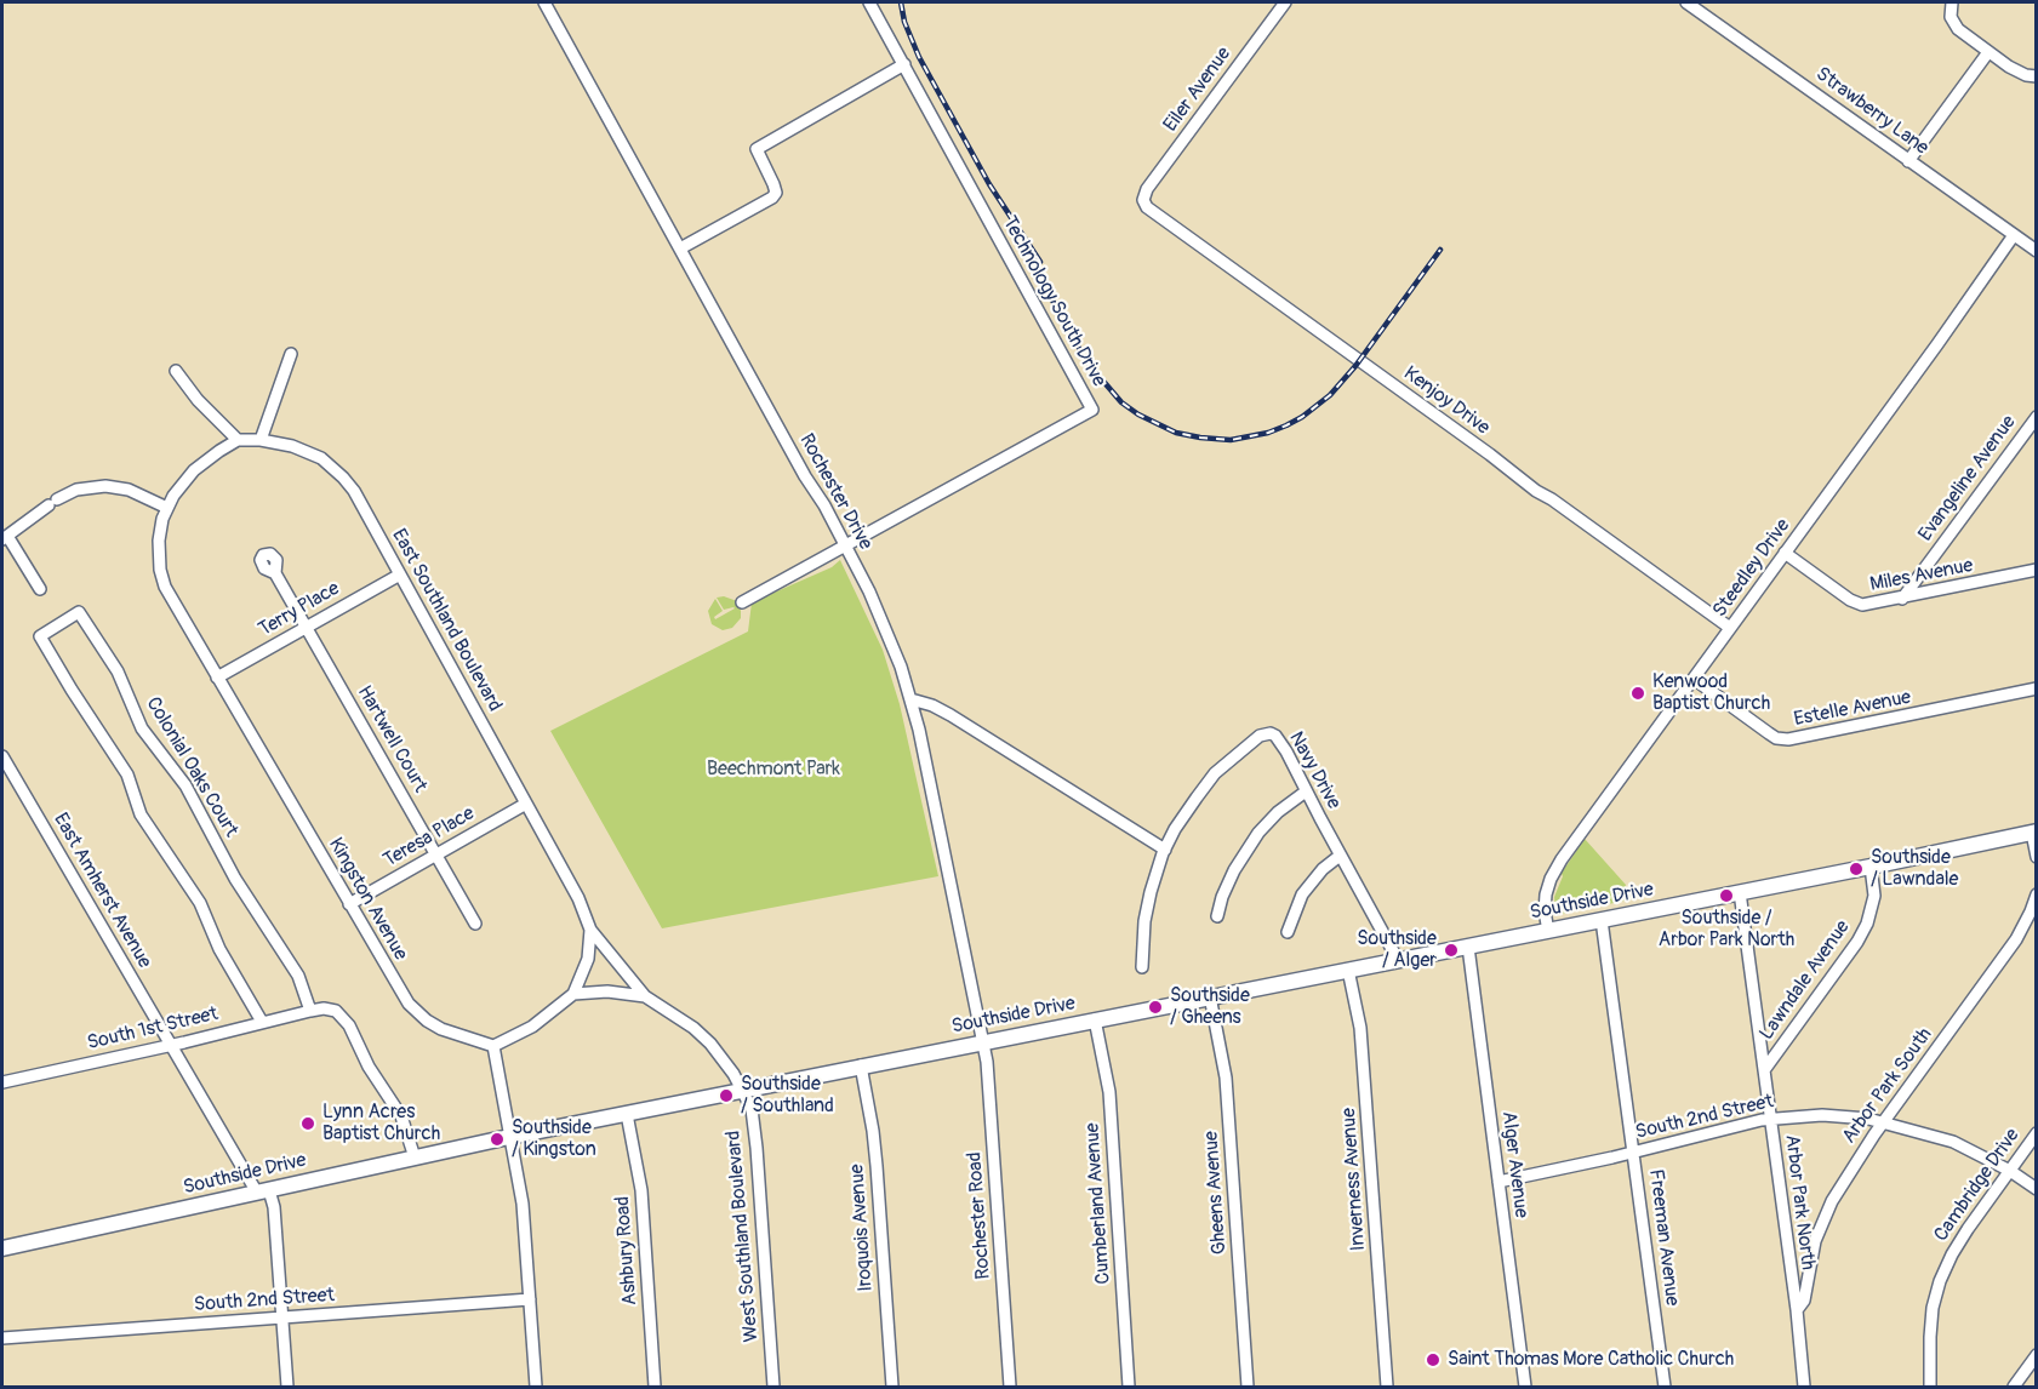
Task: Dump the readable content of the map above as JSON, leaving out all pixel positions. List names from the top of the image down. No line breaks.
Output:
{"streets":{"main road":["Southside Drive"],"street":["Eiler Avenue","Strawberry Lane","Technology South Drive","Kenjoy Drive","Evangeline Avenue","Rochester Drive","Steedley Drive","Miles Avenue","Terry Place","East Southland Boulevard","Estelle Avenue","Hartwell Court","Colonial Oaks Court","Navy Drive","Teresa Place","East Amherst Avenue","Kingston Avenue","Lawndale Avenue","South 1st Street","Arbor Park South","South 2nd Street","Alger Avenue","Inverness Avenue","Cambridge Drive","Gheens Avenue","Arbor Park North","Cumberland Avenue","Rochester Road","Iroquois Avenue","West Southland Boulevard","Freeman Avenue","Ashbury Road"]},"crossings":[["Eiler Avenue","Kenjoy Drive"],["Strawberry Lane","Steedley Drive"],["Technology South Drive","Rochester Drive"],["Kenjoy Drive","Steedley Drive"],["Evangeline Avenue","Miles Avenue"],["Rochester Drive","Southside Drive"],["Rochester Drive","Rochester Road"],["Steedley Drive","Miles Avenue"],["Steedley Drive","Estelle Avenue"],["Steedley Drive","Southside Drive"],["Terry Place","East Southland Boulevard"],["Terry Place","Hartwell Court"],["Terry Place","Kingston Avenue"],["East Southland Boulevard","Hartwell Court"],["East Southland Boulevard","Teresa Place"],["East Southland Boulevard","Kingston Avenue"],["East Southland Boulevard","West Southland Boulevard"],["Hartwell Court","Teresa Place"],["Hartwell Court","Kingston Avenue"],["Colonial Oaks Court","South 1st Street"],["Navy Drive","Southside Drive"],["Teresa Place","Kingston Avenue"],["East Amherst Avenue","Southside Drive"],["East Amherst Avenue","South 1st Street"],["Southside Drive","Lawndale Avenue"],["Southside Drive","Alger Avenue"],["Southside Drive","Inverness Avenue"],["Southside Drive","Gheens Avenue"],["Southside Drive","Arbor Park North"],["Southside Drive","Cumberland Avenue"],["Southside Drive","Rochester Road"],["Southside Drive","Iroquois Avenue"],["Southside Drive","West Southland Boulevard"],["Southside Drive","Freeman Avenue"],["Southside Drive","Ashbury Road"],["Lawndale Avenue","Arbor Park North"],["Arbor Park South","South 2nd Street"],["Arbor Park South","Arbor Park North"],["South 2nd Street","Alger Avenue"],["South 2nd Street","Cambridge Drive"],["South 2nd Street","Arbor Park North"],["South 2nd Street","Freeman Avenue"]],"parks":["Beechmont Park"],"places":["Kenwood Baptist Church","Southside / Lawndale","Southside / Arbor Park North","Southside / Alger","Southside / Gheens","Southside / Southland","Lynn Acres Baptist Church","Southside / Kingston","Saint Thomas More Catholic Church"]}
